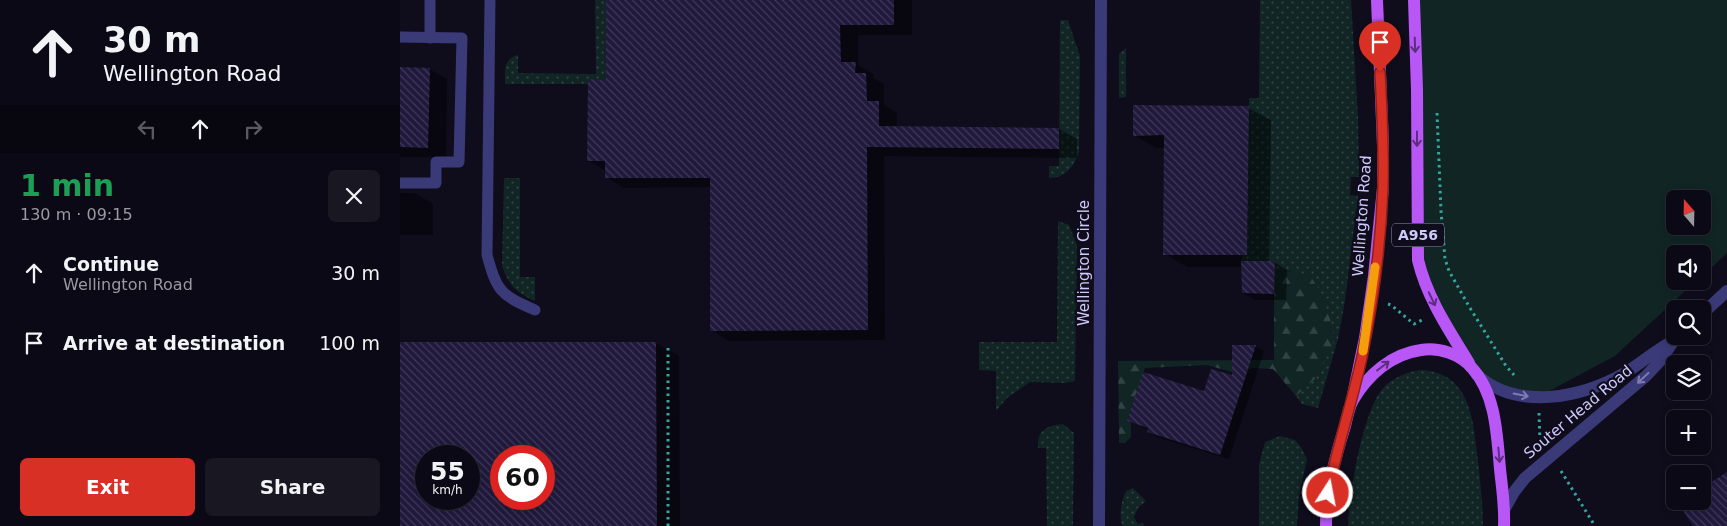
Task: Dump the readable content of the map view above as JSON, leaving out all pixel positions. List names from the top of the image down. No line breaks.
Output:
{"streets":{"main road":["Wellington Road","A956"],"street":["Wellington Circle","Souter Head Road"]},"crossings":[["Wellington Road","A956"],["A956","Souter Head Road"]],"north":"top","page":{"turn":["30 m","Wellington Road"],"heading":["1 min","130 m · 09:15"],"map_buttons":["+","−"],"list":[{"name":"Continue","note":"Wellington Road","value":"30 m"},{"name":"Arrive at destination","value":"100 m"}],"speed":"55 km/h","limit":"60","buttons":["Exit","Share"]}}
